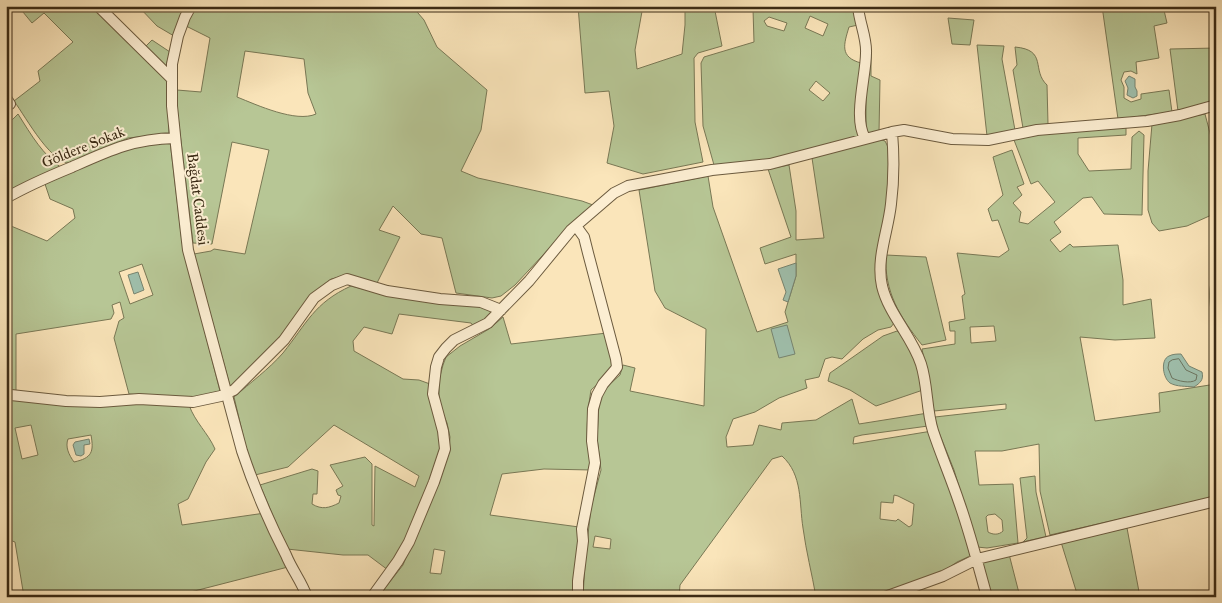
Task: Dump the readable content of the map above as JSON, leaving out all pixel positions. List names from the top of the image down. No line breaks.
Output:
{"streets":{"street":["Göldere Sokak","Bağdat Caddesi"]},"crossings":[["Göldere Sokak","Bağdat Caddesi"]]}
